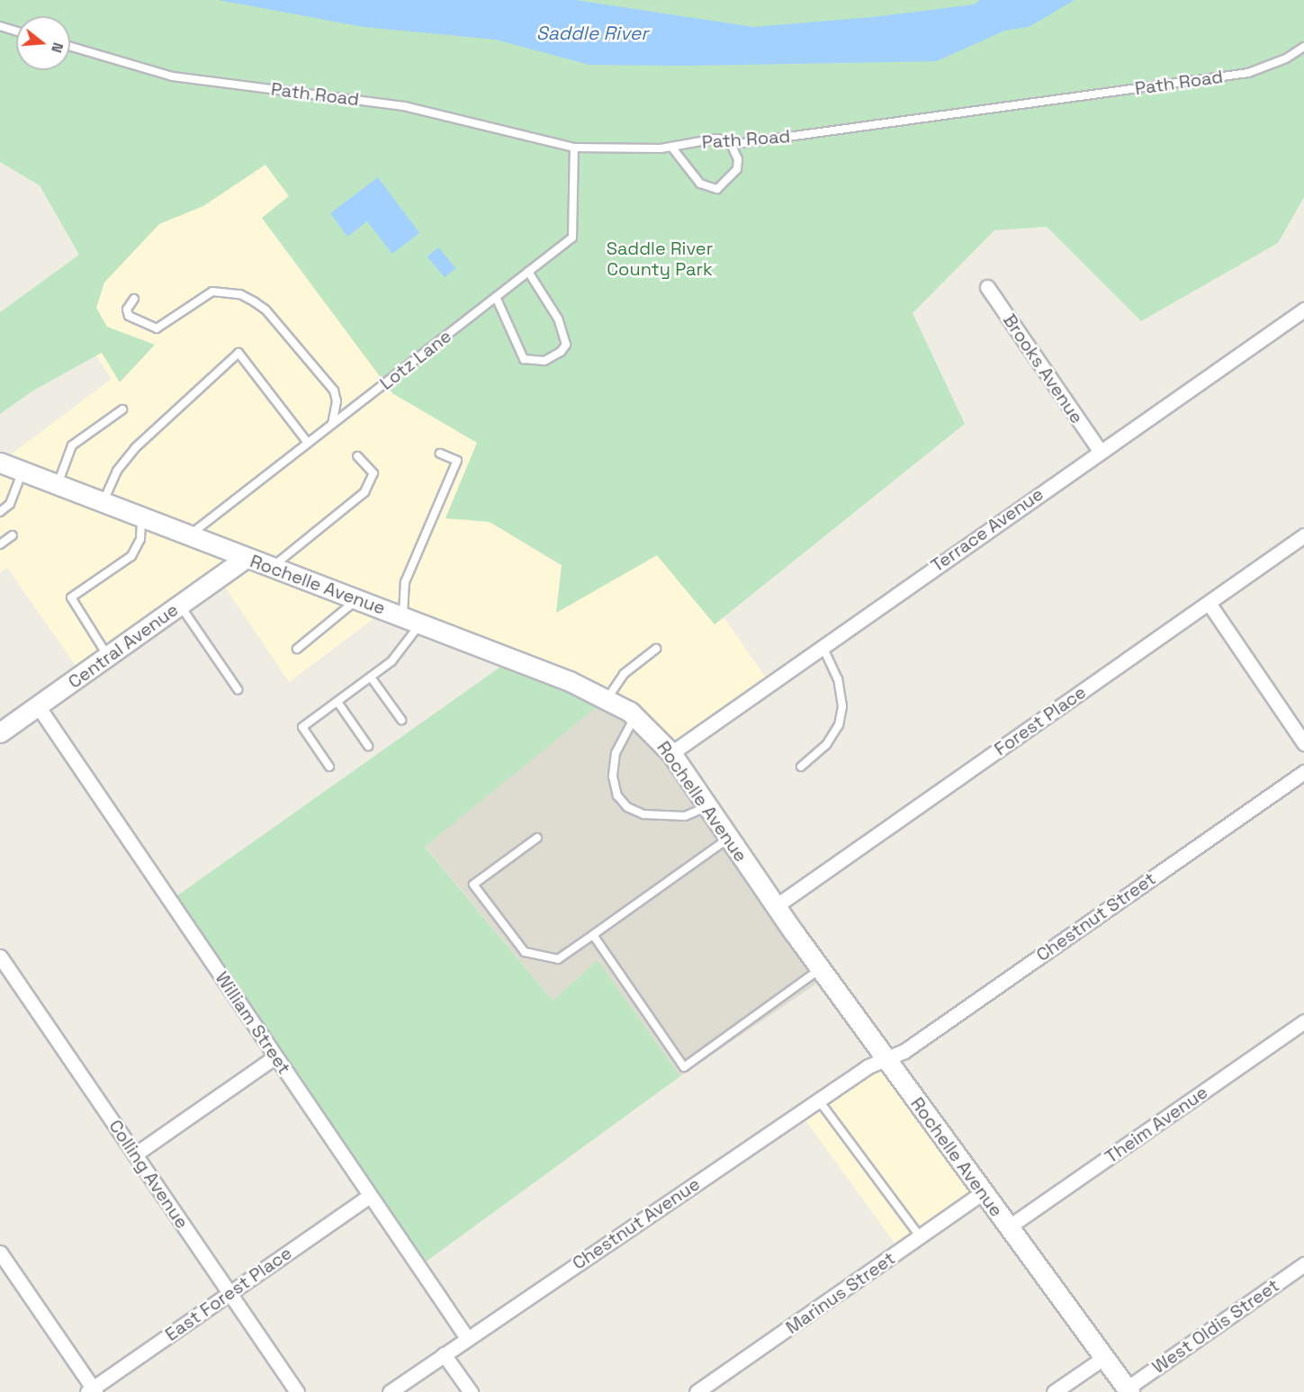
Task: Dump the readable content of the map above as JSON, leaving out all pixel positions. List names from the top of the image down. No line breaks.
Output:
{"streets":{"street":["Brooks Avenue","Terrace Avenue","Rochelle Avenue","Central Avenue","Forest Place","Chestnut Street","William Street","Theim Avenue","Colling Avenue","Chestnut Avenue","Marinus Street","East Forest Place","West Oldis Street"],"lane":["Path Road","Lotz Lane"]},"crossings":[["Path Road","Lotz Lane"],["Lotz Lane","Rochelle Avenue"],["Brooks Avenue","Terrace Avenue"],["Terrace Avenue","Rochelle Avenue"],["Rochelle Avenue","Central Avenue"],["Rochelle Avenue","Forest Place"],["Rochelle Avenue","Chestnut Street"],["Rochelle Avenue","Theim Avenue"],["Rochelle Avenue","Chestnut Avenue"],["Rochelle Avenue","Marinus Street"],["Rochelle Avenue","West Oldis Street"],["Central Avenue","William Street"],["Chestnut Street","Chestnut Avenue"],["William Street","Chestnut Avenue"],["William Street","East Forest Place"],["Colling Avenue","East Forest Place"]],"water":["Saddle River"],"parks":["Saddle River County Park"],"north":"right"}
